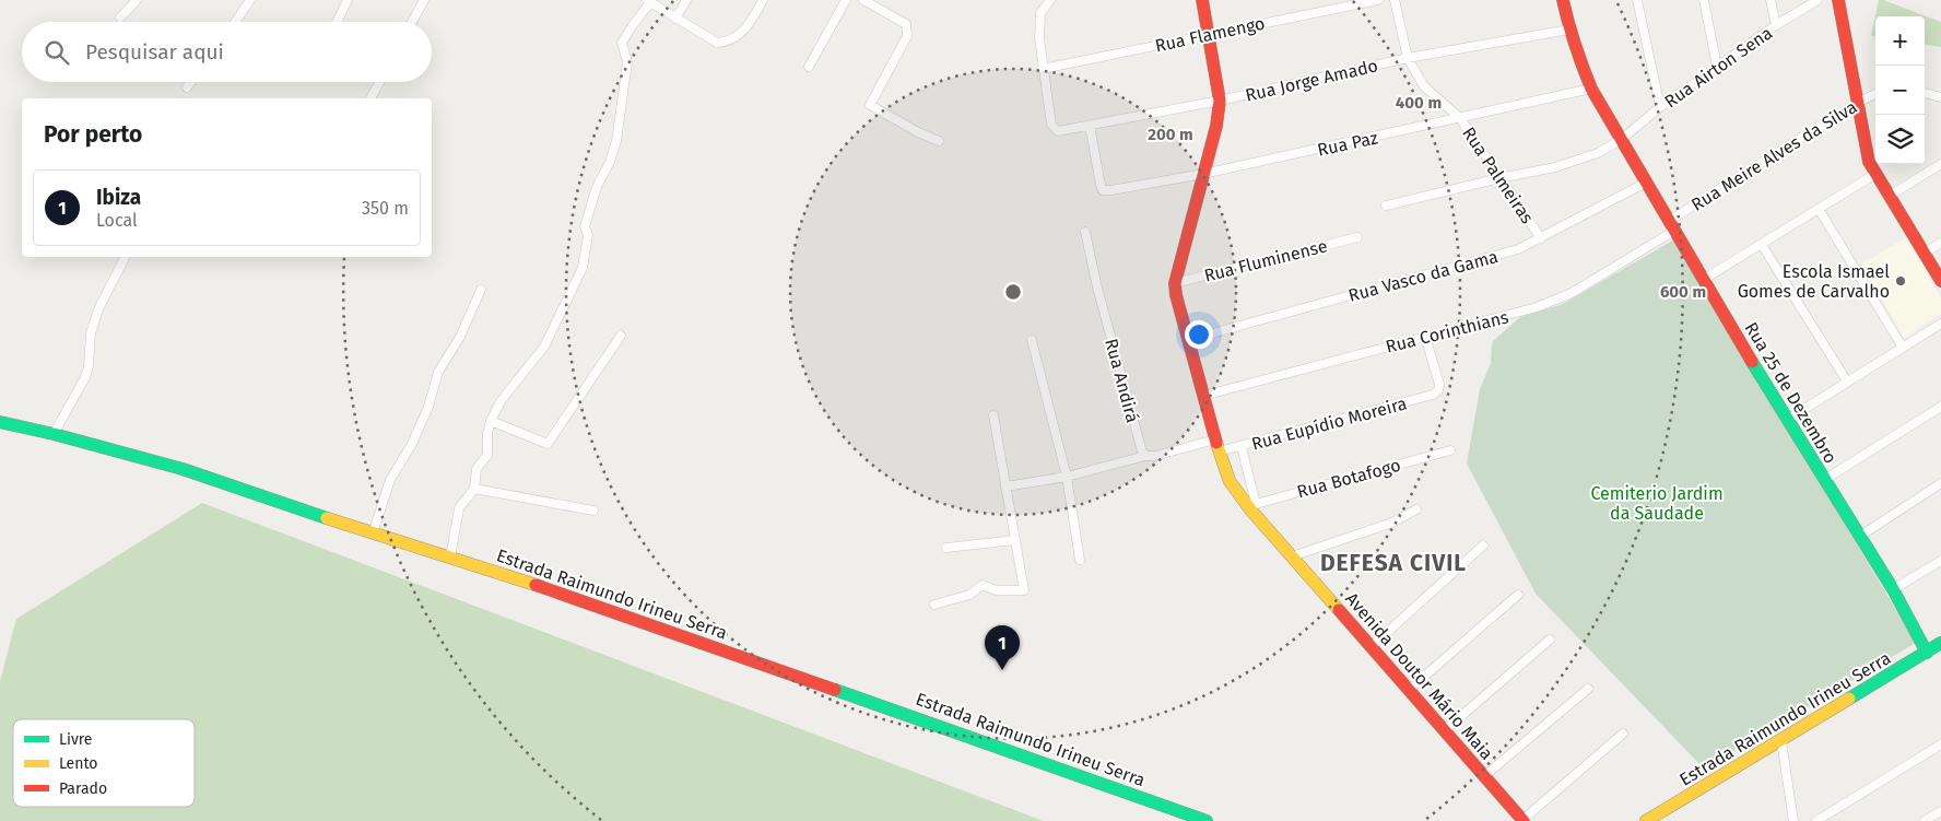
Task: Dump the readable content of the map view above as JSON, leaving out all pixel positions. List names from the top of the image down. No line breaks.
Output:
{"streets":{"street":["Rua Flamengo","Rua Airton Sena","Rua Jorge Amado","Rua Paz","Rua Meire Alves da Silva","Rua Palmeiras","Rua Fluminense","Rua Vasco da Gama","Rua Corinthians","Rua Andirá","Rua 25 de Dezembro","Rua Eupídio Moreira","Rua Botafogo","Estrada Raimundo Irineu Serra","Avenida Doutor Mário Maia"]},"crossings":[["Rua Flamengo","Rua Jorge Amado"],["Rua Flamengo","Avenida Doutor Mário Maia"],["Rua Airton Sena","Rua Palmeiras"],["Rua Airton Sena","Rua 25 de Dezembro"],["Rua Jorge Amado","Rua Paz"],["Rua Jorge Amado","Rua Palmeiras"],["Rua Jorge Amado","Rua 25 de Dezembro"],["Rua Jorge Amado","Avenida Doutor Mário Maia"],["Rua Paz","Rua Palmeiras"],["Rua Paz","Rua 25 de Dezembro"],["Rua Paz","Avenida Doutor Mário Maia"],["Rua Meire Alves da Silva","Rua Corinthians"],["Rua Meire Alves da Silva","Rua 25 de Dezembro"],["Rua Palmeiras","Rua Vasco da Gama"],["Rua Fluminense","Avenida Doutor Mário Maia"],["Rua Vasco da Gama","Rua 25 de Dezembro"],["Rua Vasco da Gama","Avenida Doutor Mário Maia"],["Rua Corinthians","Rua 25 de Dezembro"],["Rua Corinthians","Rua Eupídio Moreira"],["Rua Corinthians","Avenida Doutor Mário Maia"],["Rua 25 de Dezembro","Estrada Raimundo Irineu Serra"],["Rua Eupídio Moreira","Avenida Doutor Mário Maia"],["Rua Botafogo","Avenida Doutor Mário Maia"]],"districts":["DEFESA CIVIL"],"parks":["Cemiterio Jardim da Saudade"],"places":["Escola Ismael Gomes de Carvalho"],"legend":["Livre","Lento","Parado"],"page":{"map_buttons":["+","−"],"search":"Pesquisar aqui","heading":"Por perto","list":[{"mark":"1","name":"Ibiza","note":"Local","value":"350 m"}],"pins":"1"},"rings":["400 m","200 m","600 m"]}
